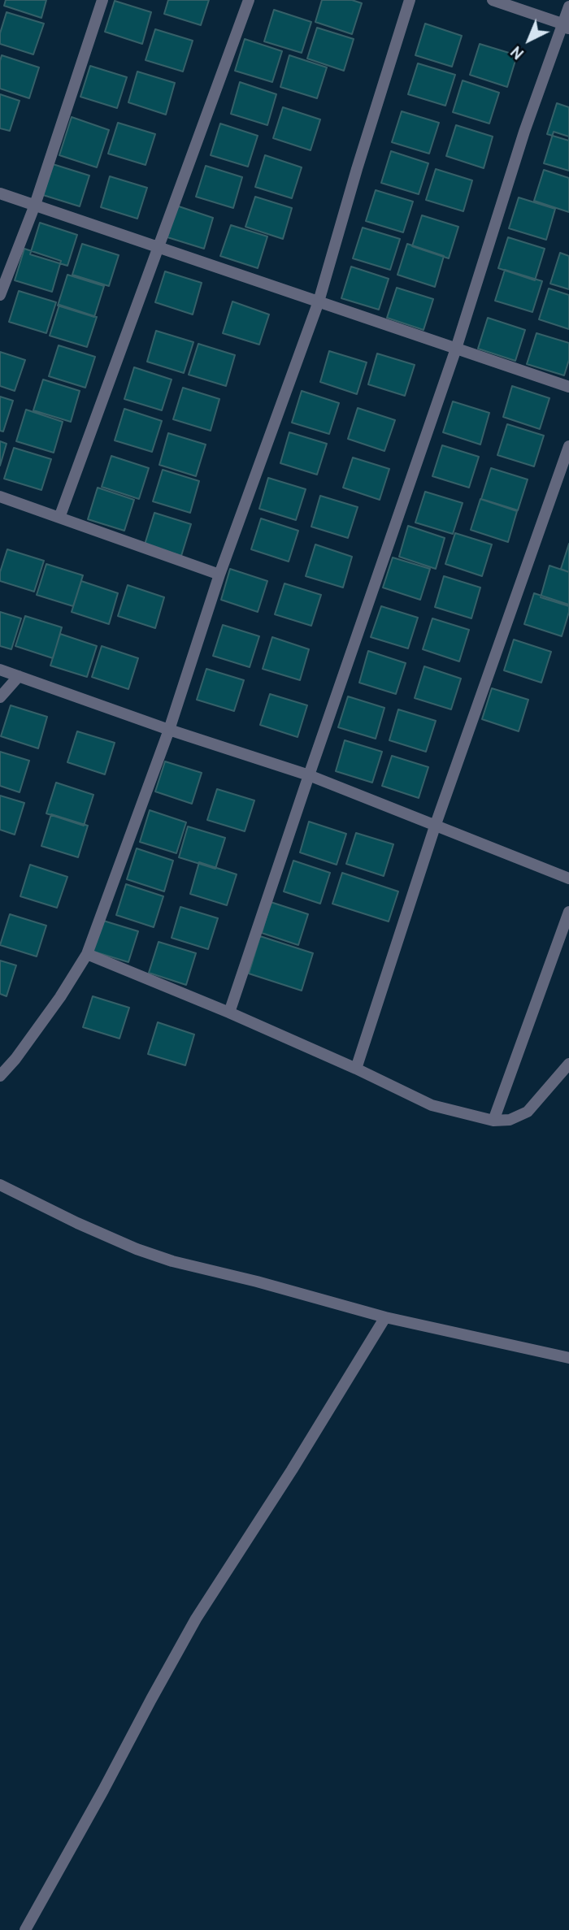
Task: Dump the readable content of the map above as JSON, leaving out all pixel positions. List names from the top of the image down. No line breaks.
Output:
{"north":"bottom left"}
